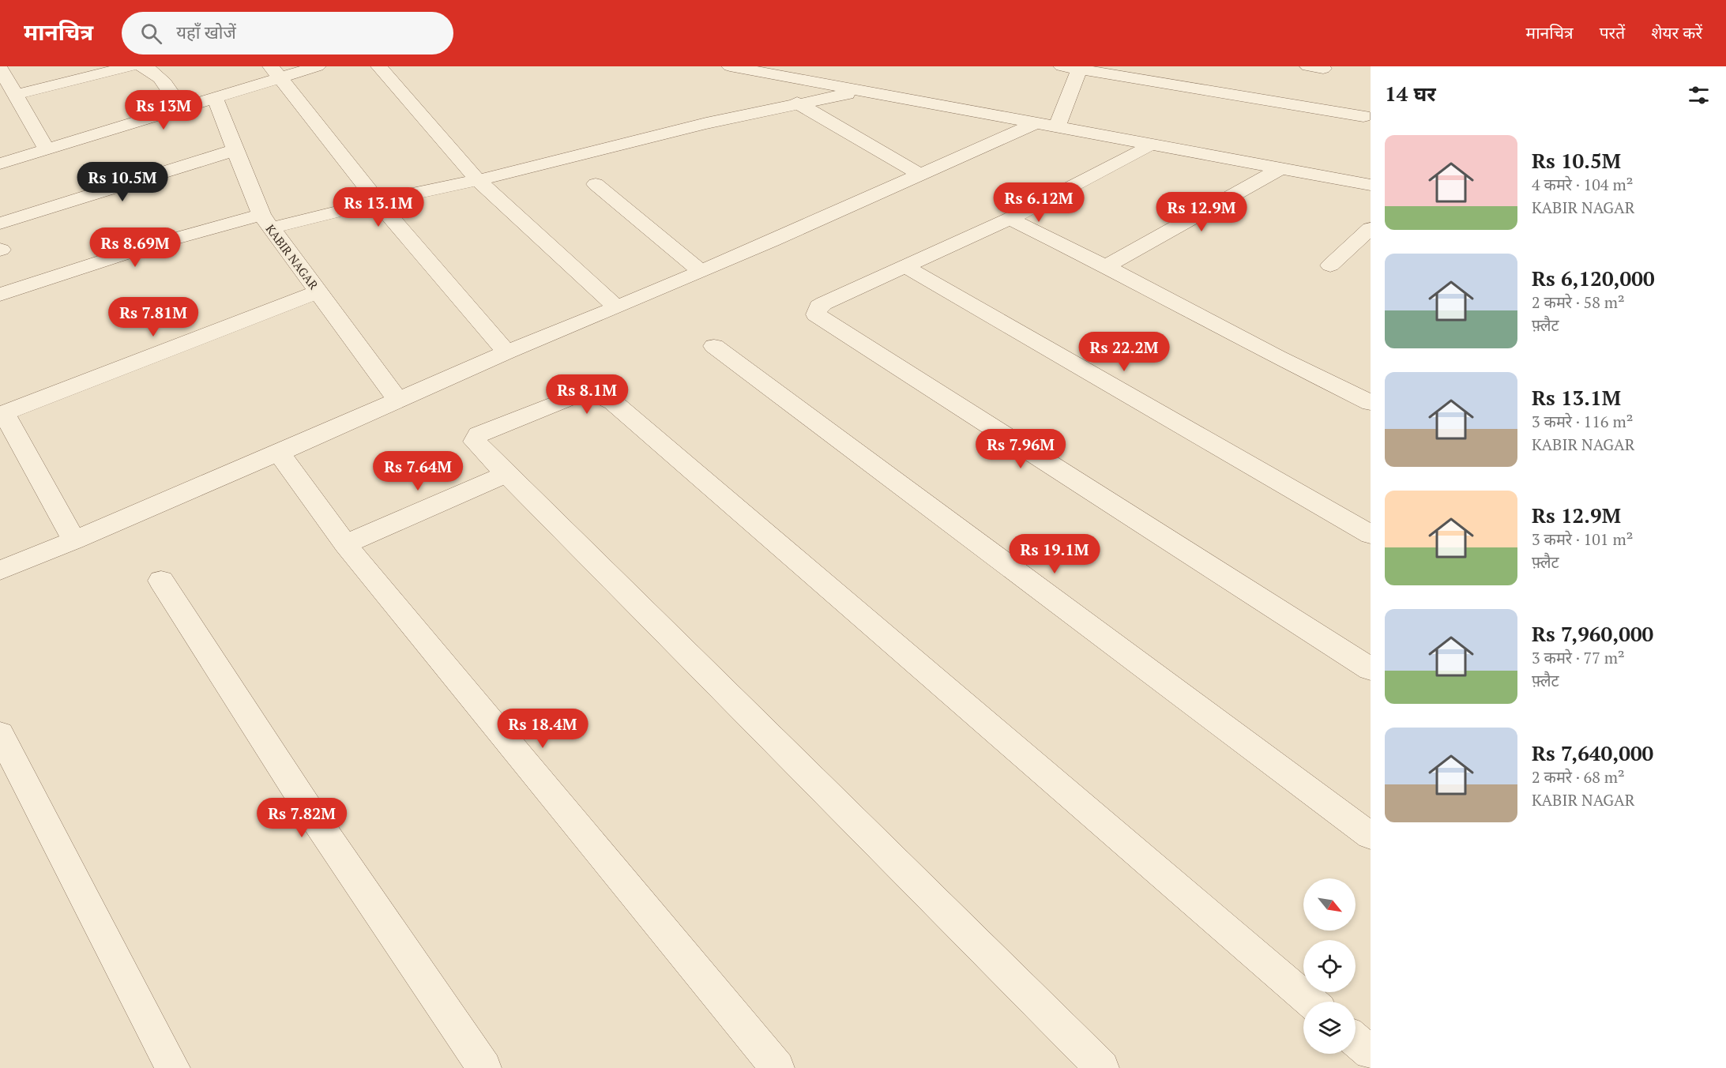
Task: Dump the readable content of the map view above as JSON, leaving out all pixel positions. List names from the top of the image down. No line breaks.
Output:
{"streets":{"street":["KABIR NAGAR"]},"north":"bottom right","page":{"header":"मानचित्र","search":"यहाँ खोजें","nav":["मानचित्र","परतें","शेयर करें"],"heading":"14 घर","price":["Rs 13M","Rs 10.5M","Rs 6.12M","Rs 13.1M","Rs 12.9M","Rs 8.69M","Rs 7.81M","Rs 22.2M","Rs 8.1M","Rs 7.96M","Rs 7.64M","Rs 19.1M","Rs 18.4M","Rs 7.82M"],"list":[{"name":"Rs 10.5M","note":"4 कमरे · 104 m² · KABIR NAGAR"},{"name":"Rs 6,120,000","note":"2 कमरे · 58 m² · फ़्लैट"},{"name":"Rs 13.1M","note":"3 कमरे · 116 m² · KABIR NAGAR"},{"name":"Rs 12.9M","note":"3 कमरे · 101 m² · फ़्लैट"},{"name":"Rs 7,960,000","note":"3 कमरे · 77 m² · फ़्लैट"},{"name":"Rs 7,640,000","note":"2 कमरे · 68 m² · KABIR NAGAR"}]}}
